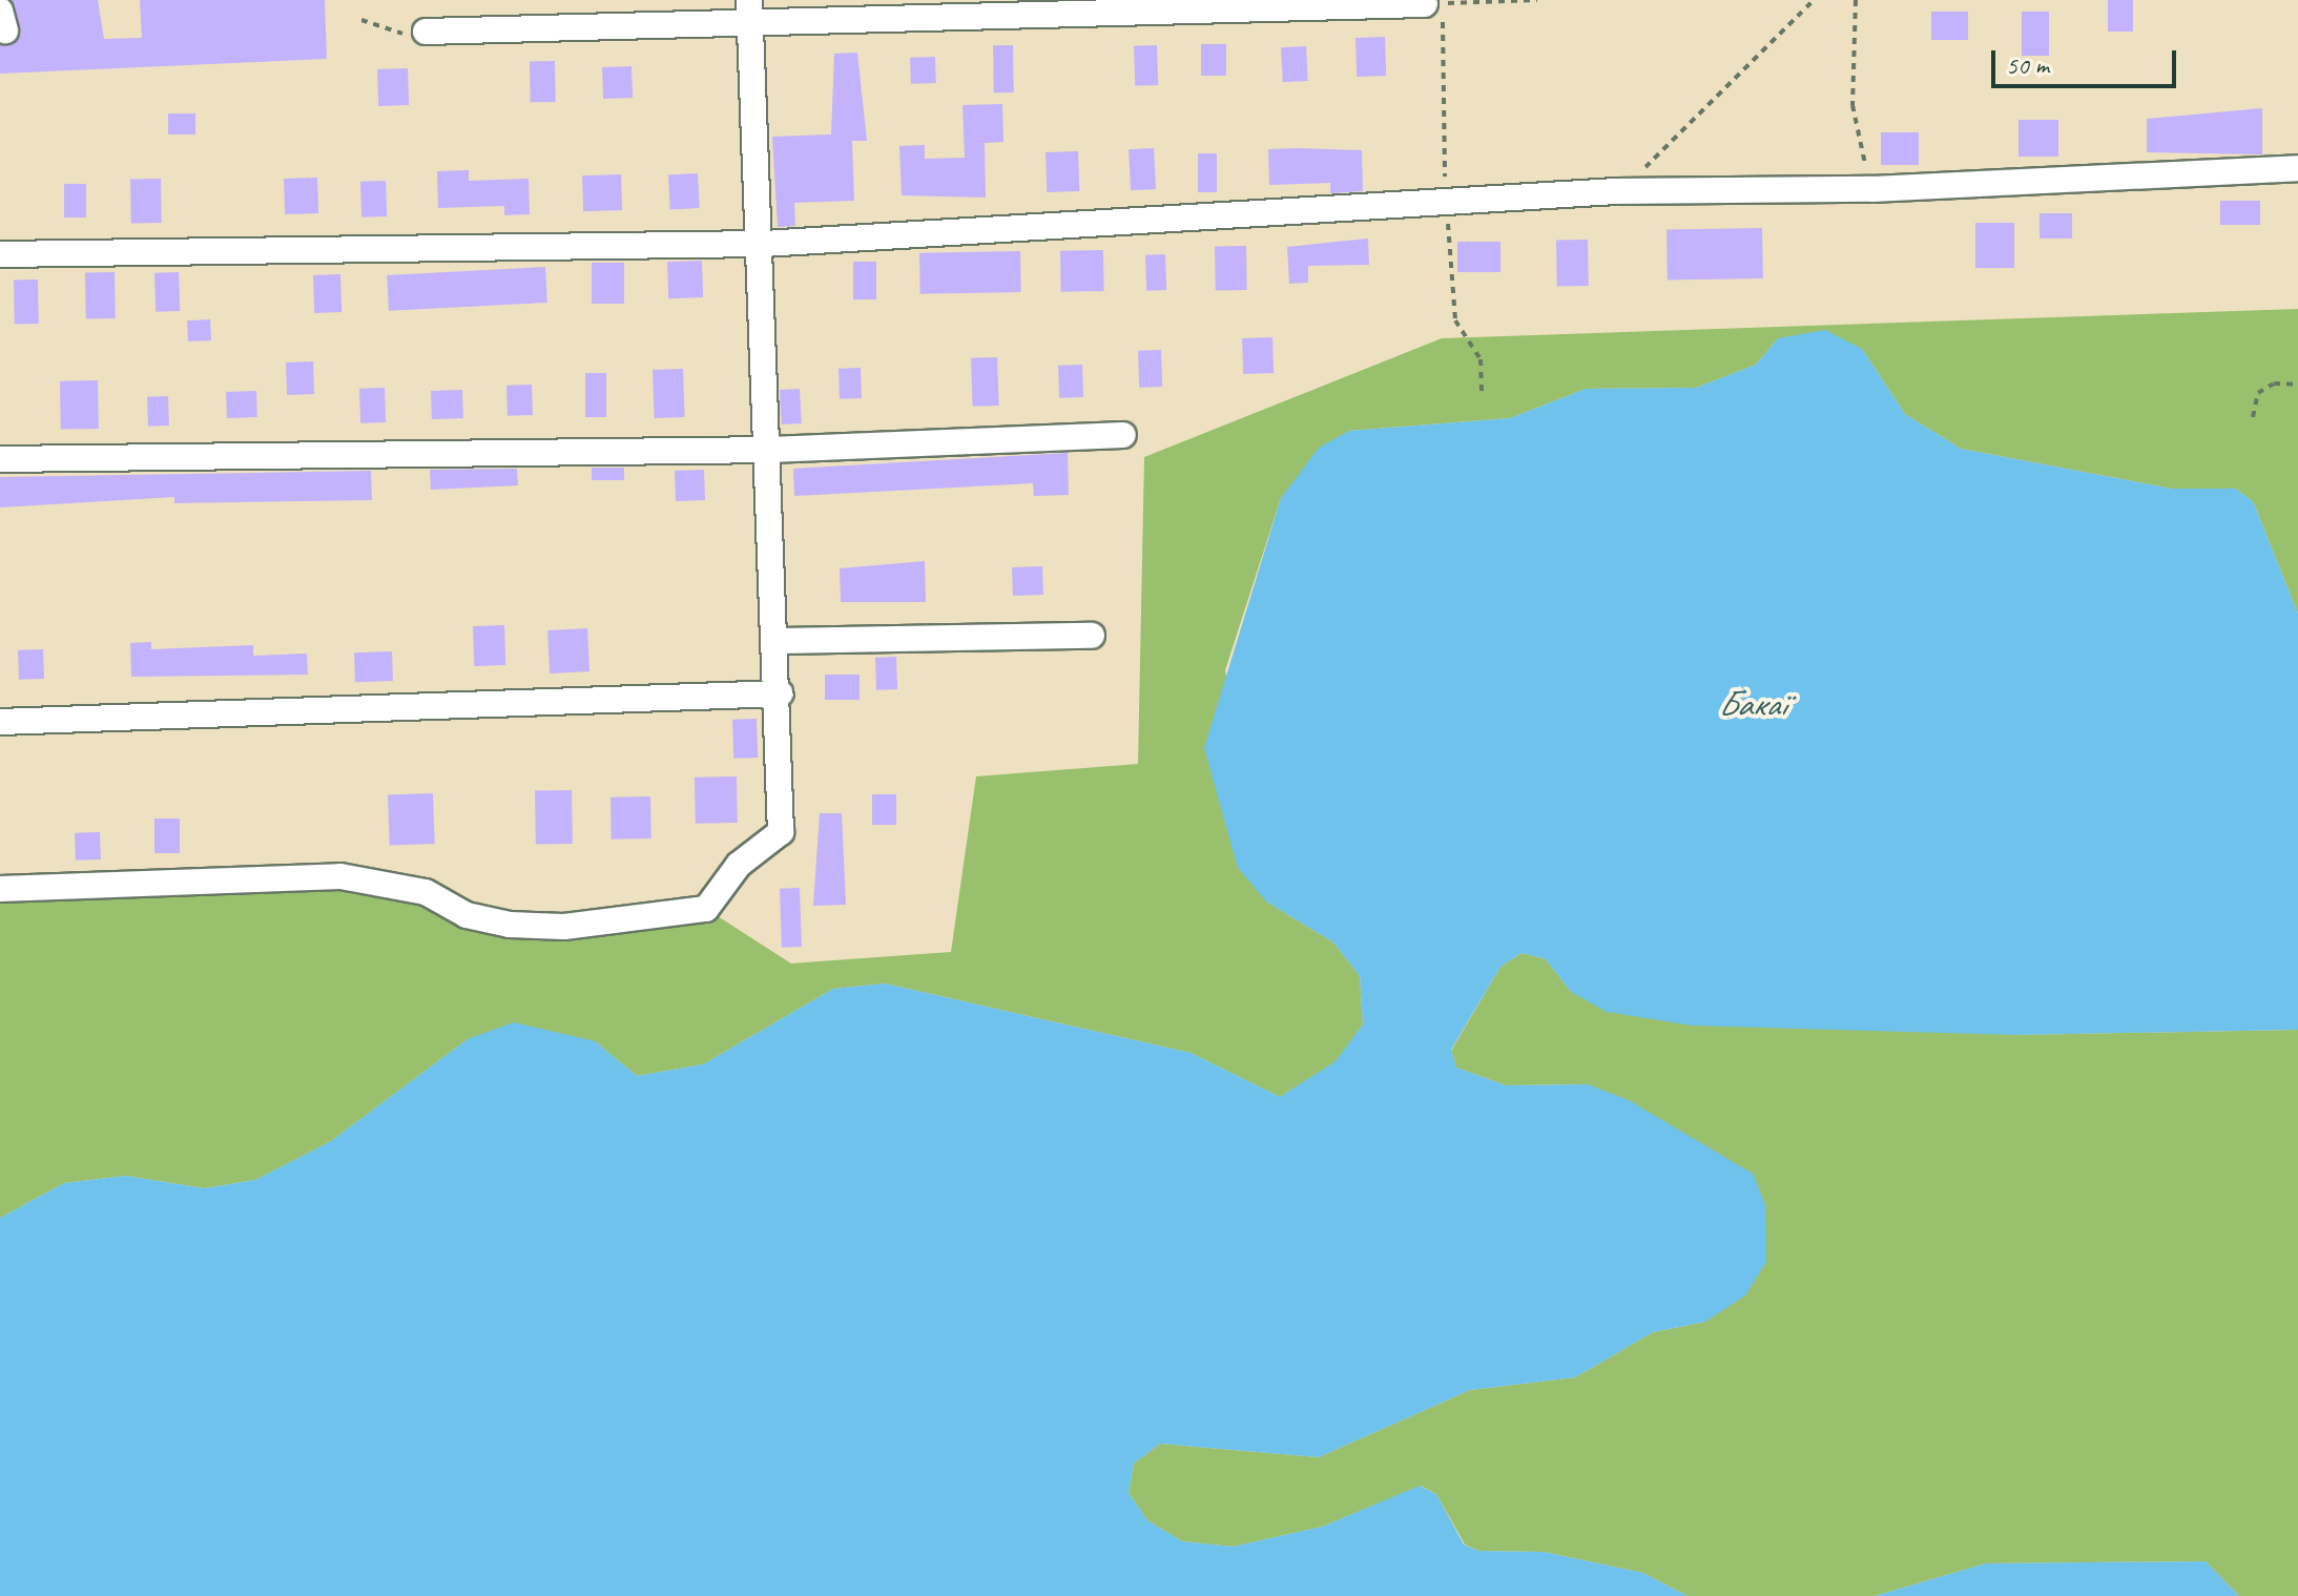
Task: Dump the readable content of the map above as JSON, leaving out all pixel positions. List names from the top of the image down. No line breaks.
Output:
{"water":["Бакаї"],"scale_bar":"50 m"}
